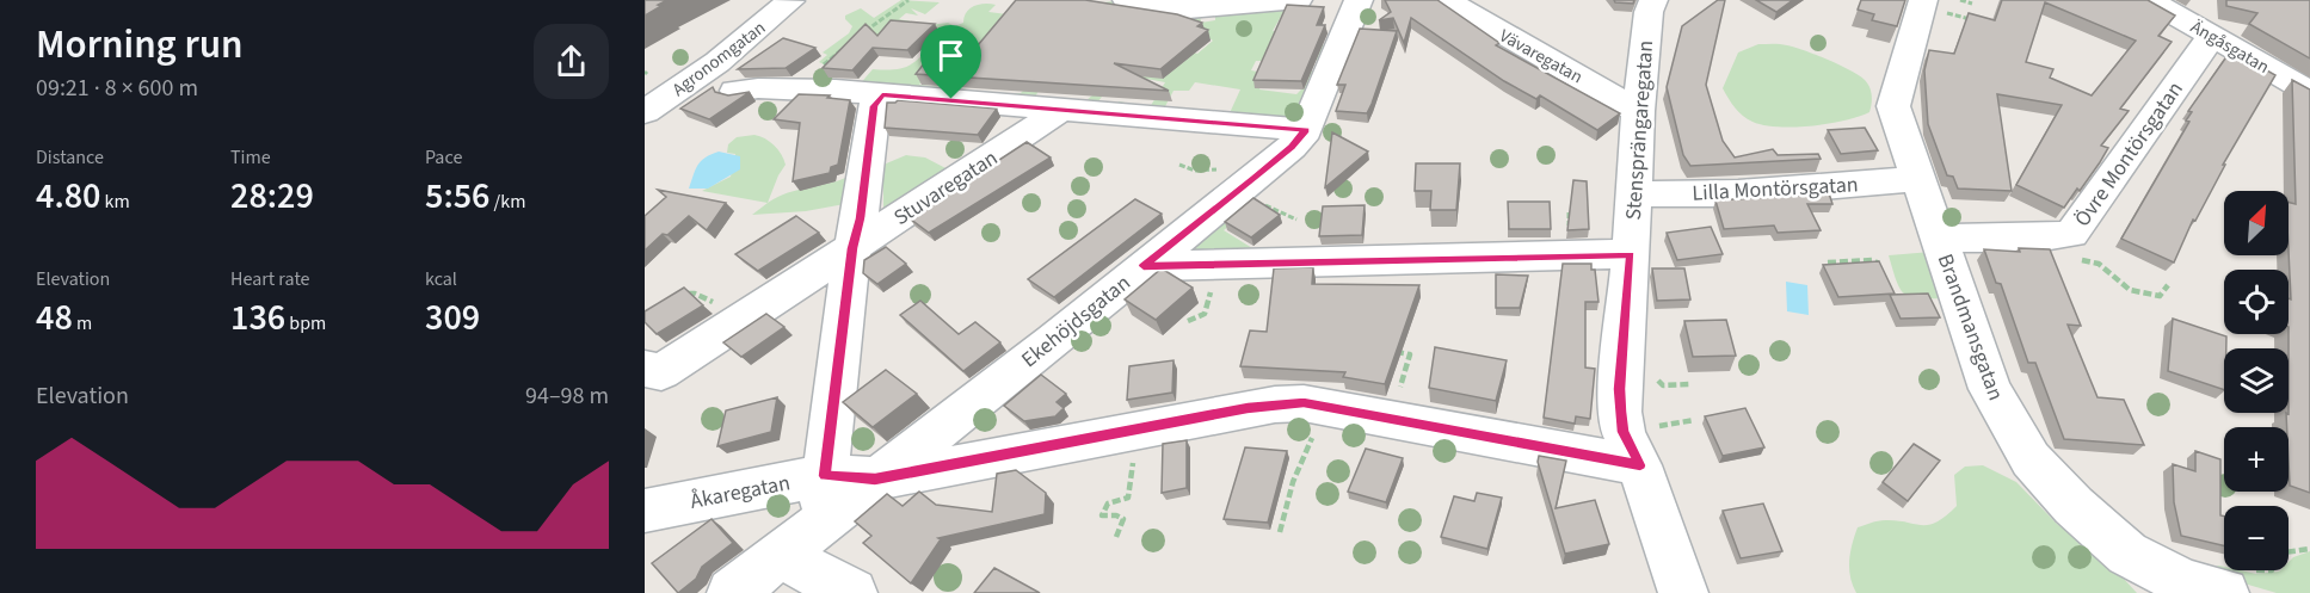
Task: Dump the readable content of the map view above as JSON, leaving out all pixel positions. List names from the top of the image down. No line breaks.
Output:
{"streets":{"street":["Ängåsgatan","Vävaregatan","Agronomgatan","Stensprängaregatan","Övre Montörsgatan","Stuvaregatan","Lilla Montörsgatan","Ekehöjdsgatan","Brandmansgatan","Åkaregatan"]},"crossings":[["Ängåsgatan","Övre Montörsgatan"],["Vävaregatan","Stensprängaregatan"],["Stensprängaregatan","Lilla Montörsgatan"],["Stensprängaregatan","Åkaregatan"],["Övre Montörsgatan","Brandmansgatan"],["Lilla Montörsgatan","Brandmansgatan"],["Ekehöjdsgatan","Åkaregatan"]],"north":"top right","page":{"heading":["Morning run","09:21 · 8 × 600 m"],"stats":[["Distance","4.80 km"],["Time","28:29"],["Pace","5:56 /km"],["Elevation","48 m"],["Heart rate","136 bpm"],["kcal","309"]],"map_buttons":["+","−"],"chart":["Elevation","94–98 m"]}}
